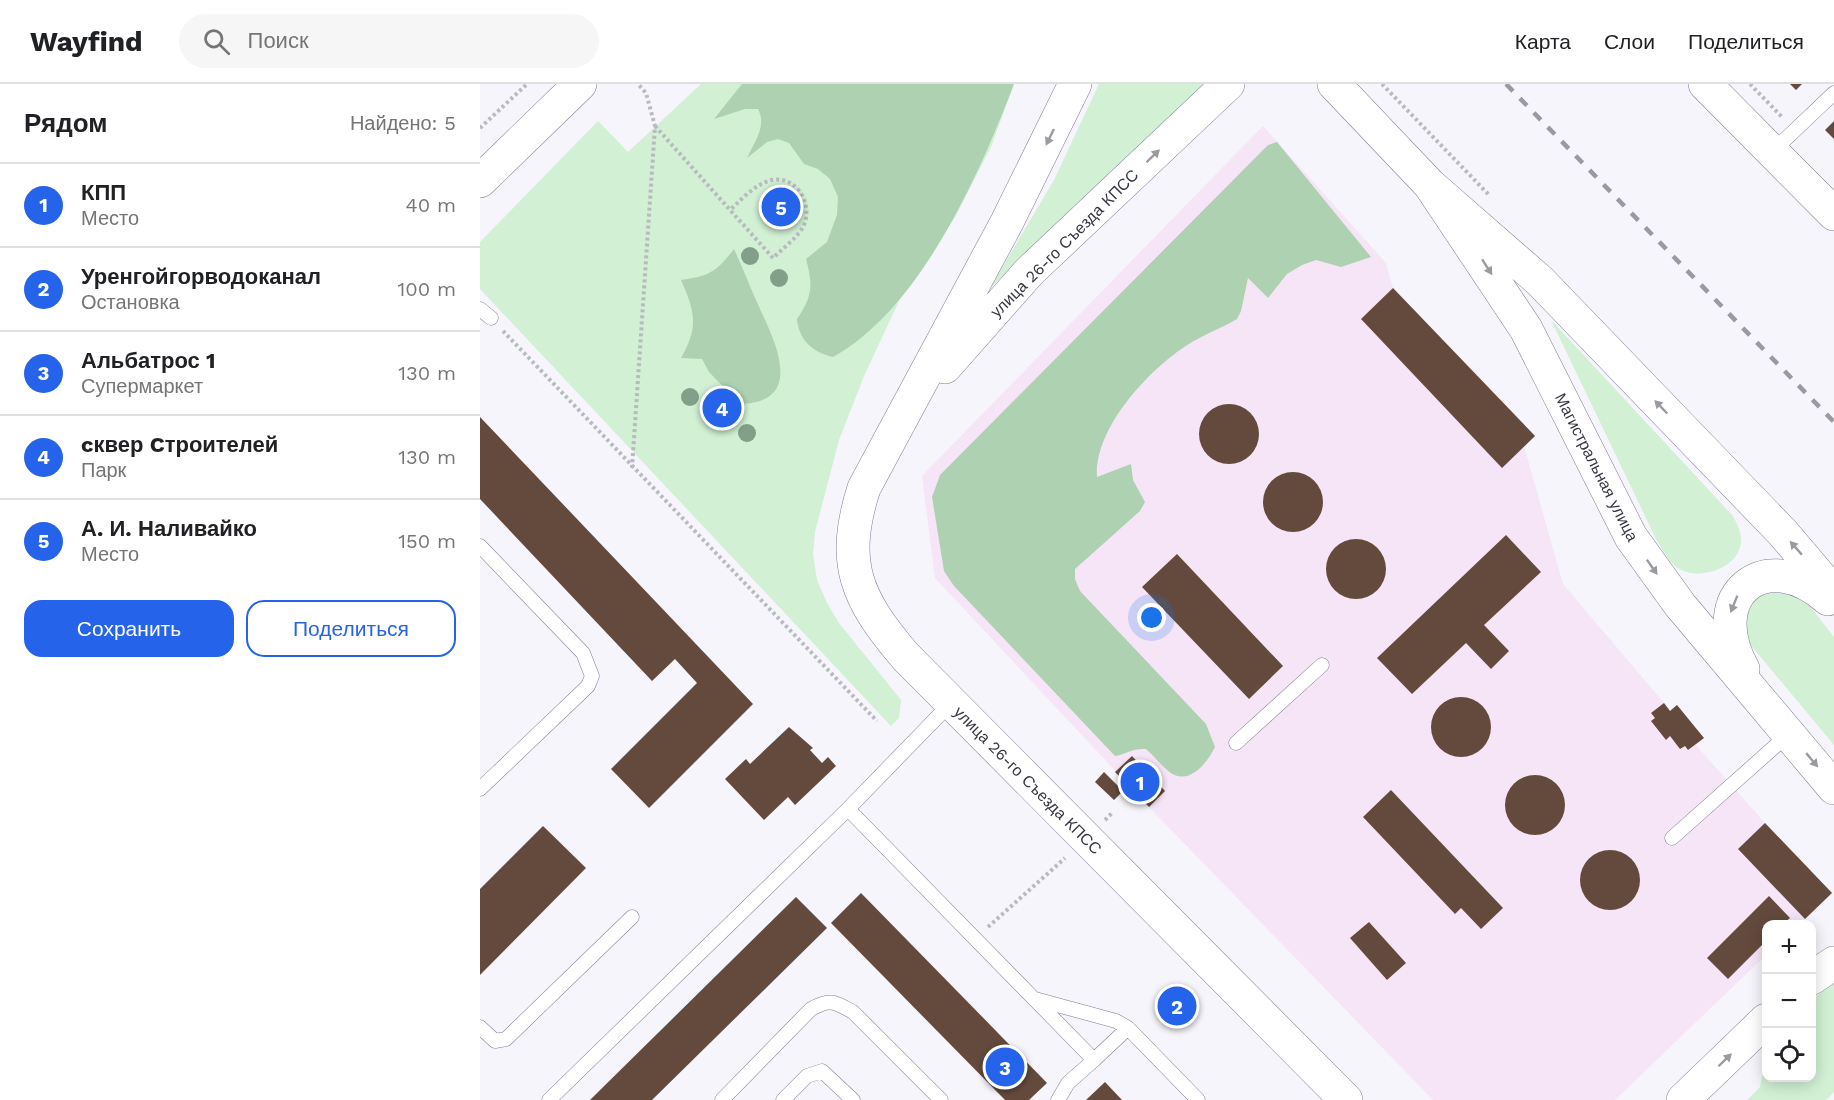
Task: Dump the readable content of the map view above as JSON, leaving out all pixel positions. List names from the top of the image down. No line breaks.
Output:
{"streets":{"main road":["улица 26-го Съезда КПСС","Магистральная улица"]},"page":{"header":"Wayfind","search":"Поиск","nav":["Карта","Слои","Поделиться"],"heading":["Рядом","Найдено: 5"],"list":[{"mark":"1","name":"КПП","note":"Место","value":"40 m"},{"mark":"2","name":"Уренгойгорводоканал","note":"Остановка","value":"100 m"},{"mark":"3","name":"Альбатрос 1","note":"Супермаркет","value":"130 m"},{"mark":"4","name":"cквер Cтроителей","note":"Парк","value":"130 m"},{"mark":"5","name":"А. И. Наливайко","note":"Место","value":"150 m"}],"pins":["5","4","1","2","3"],"buttons":["Сохранить","Поделиться"],"map_buttons":["+","−"]}}
